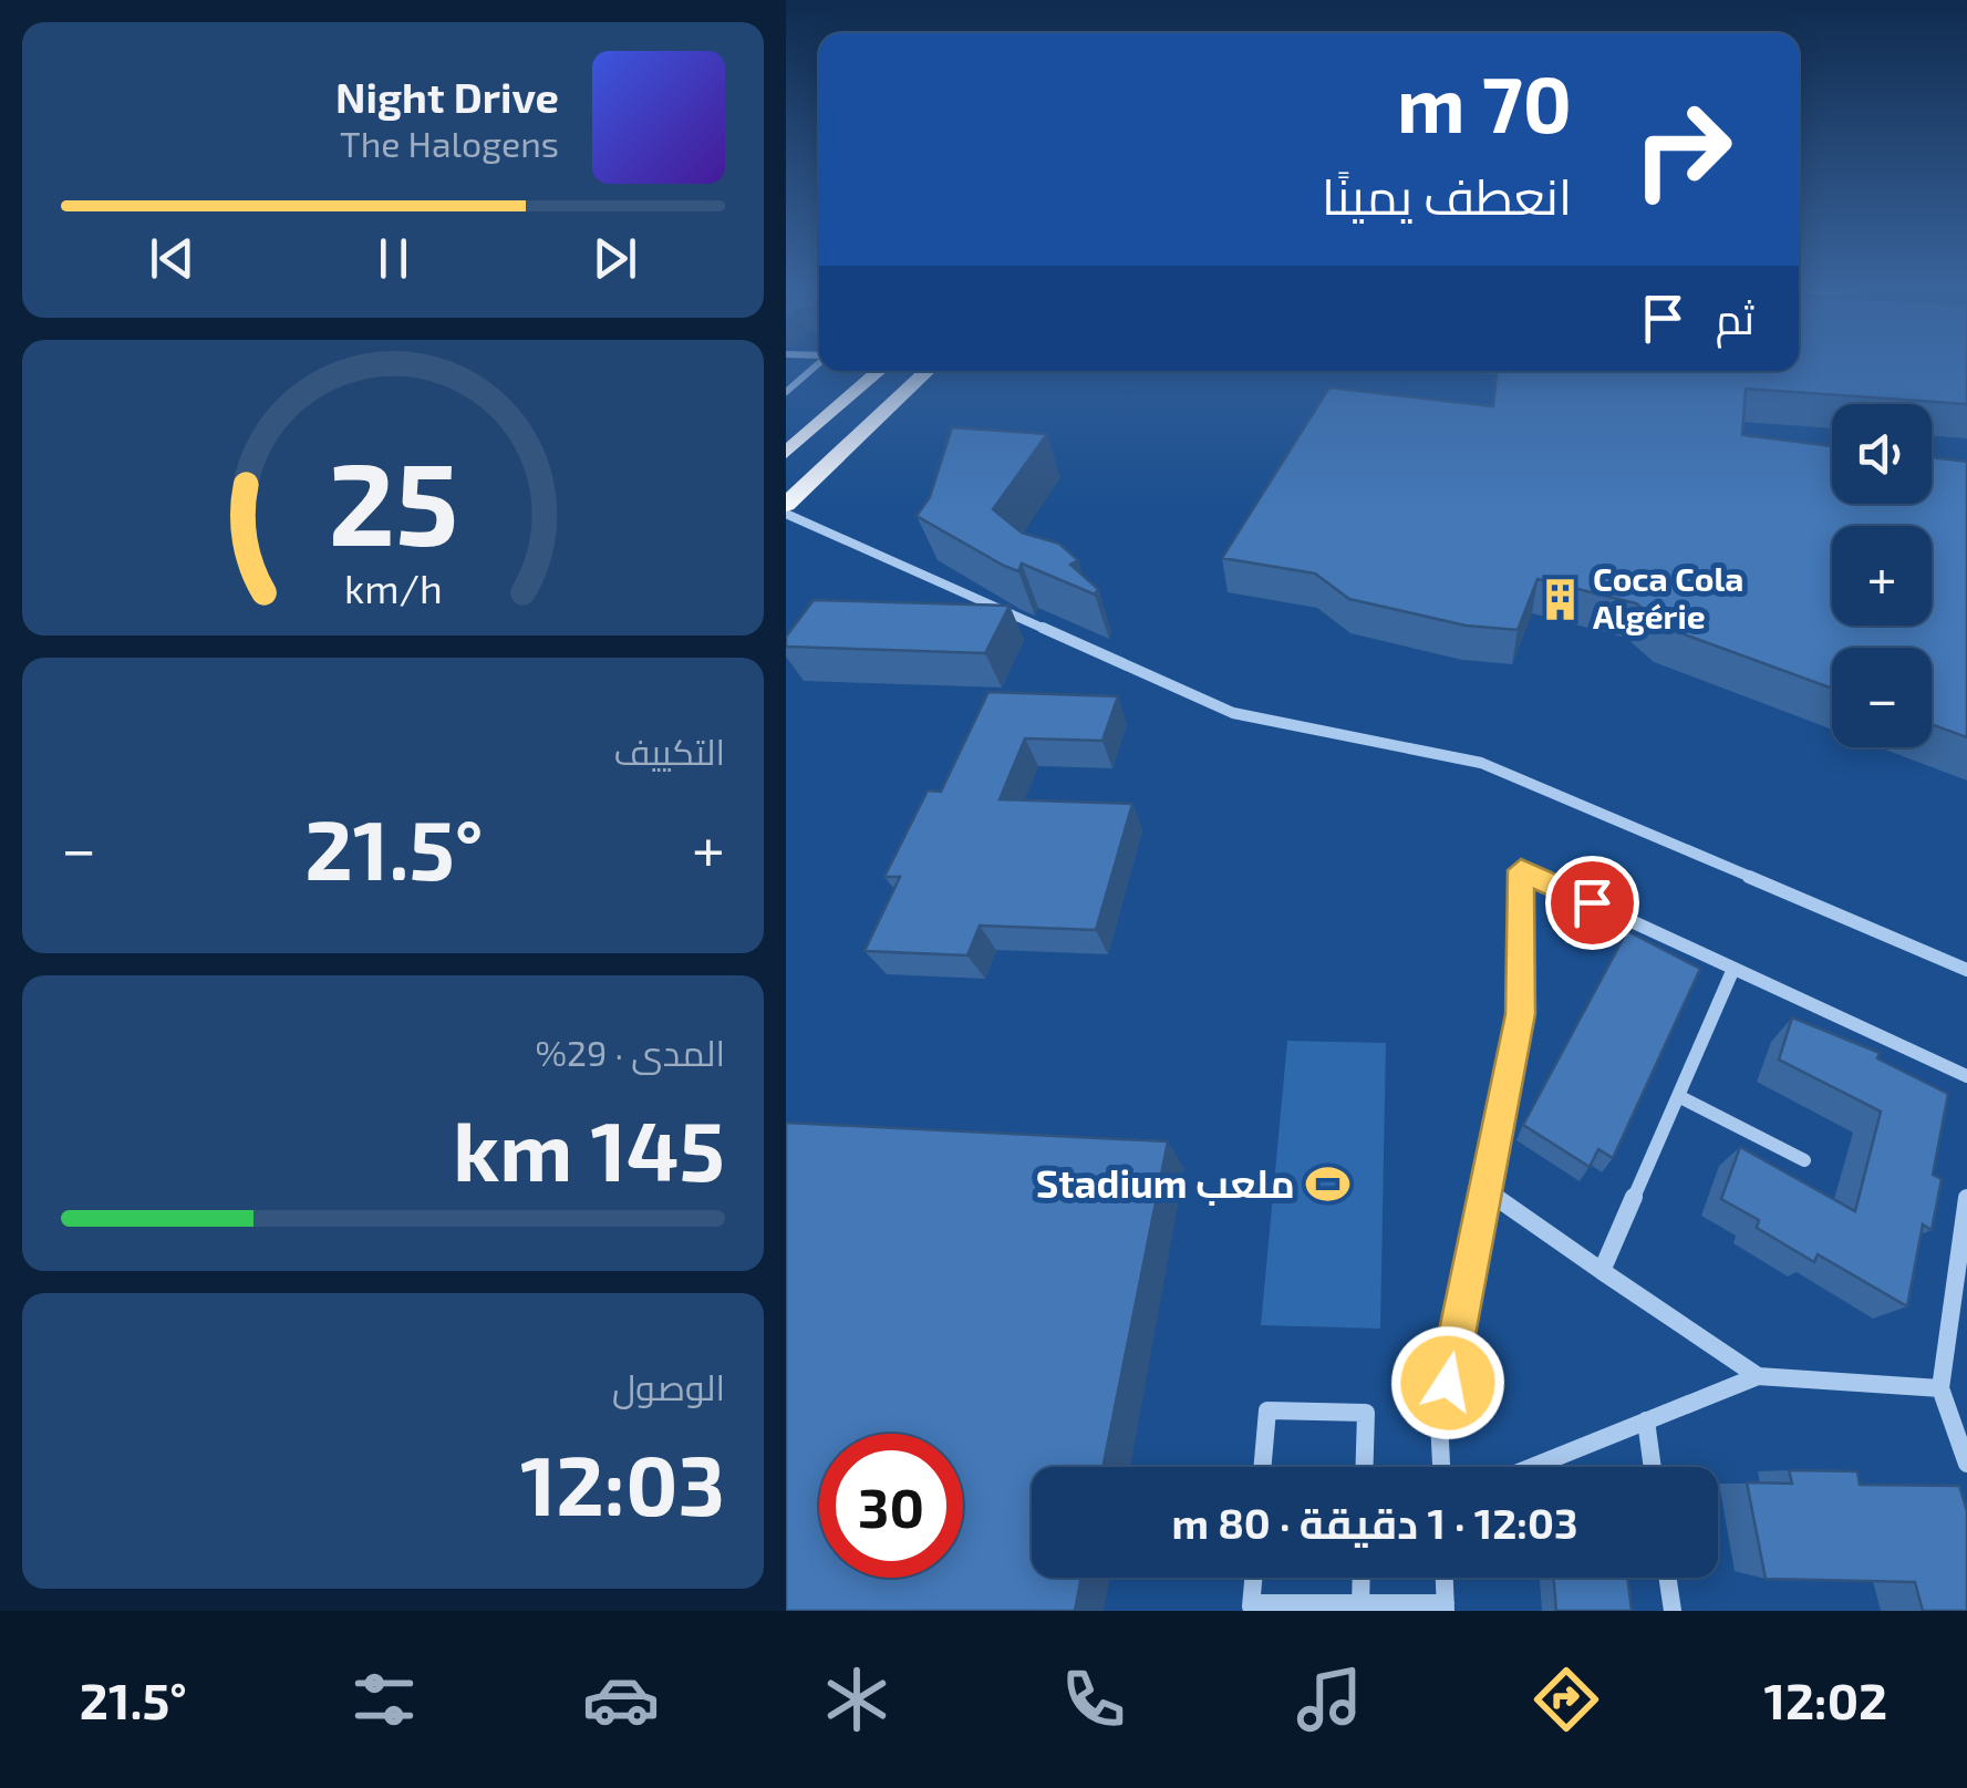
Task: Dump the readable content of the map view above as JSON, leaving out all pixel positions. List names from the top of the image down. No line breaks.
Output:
{"places":{"building":["Coca Cola Algérie"],"sports":["Stadium ملعب"]},"page":{"turn":["70 m","انعطف يمينًا"],"song":["Night Drive","The Halogens"],"then":"ثم","map_buttons":["+","−"],"tile":["التكييف",["المدى · 29%","145 km"],["الوصول","12:03"]],"heat":["−","21.5°","+"],"limit":"30","trip":"12:03 · 1 دقيقة · 80 m","tabs":["12:02","21.5°"],"gauge":["25","km/h"]}}
